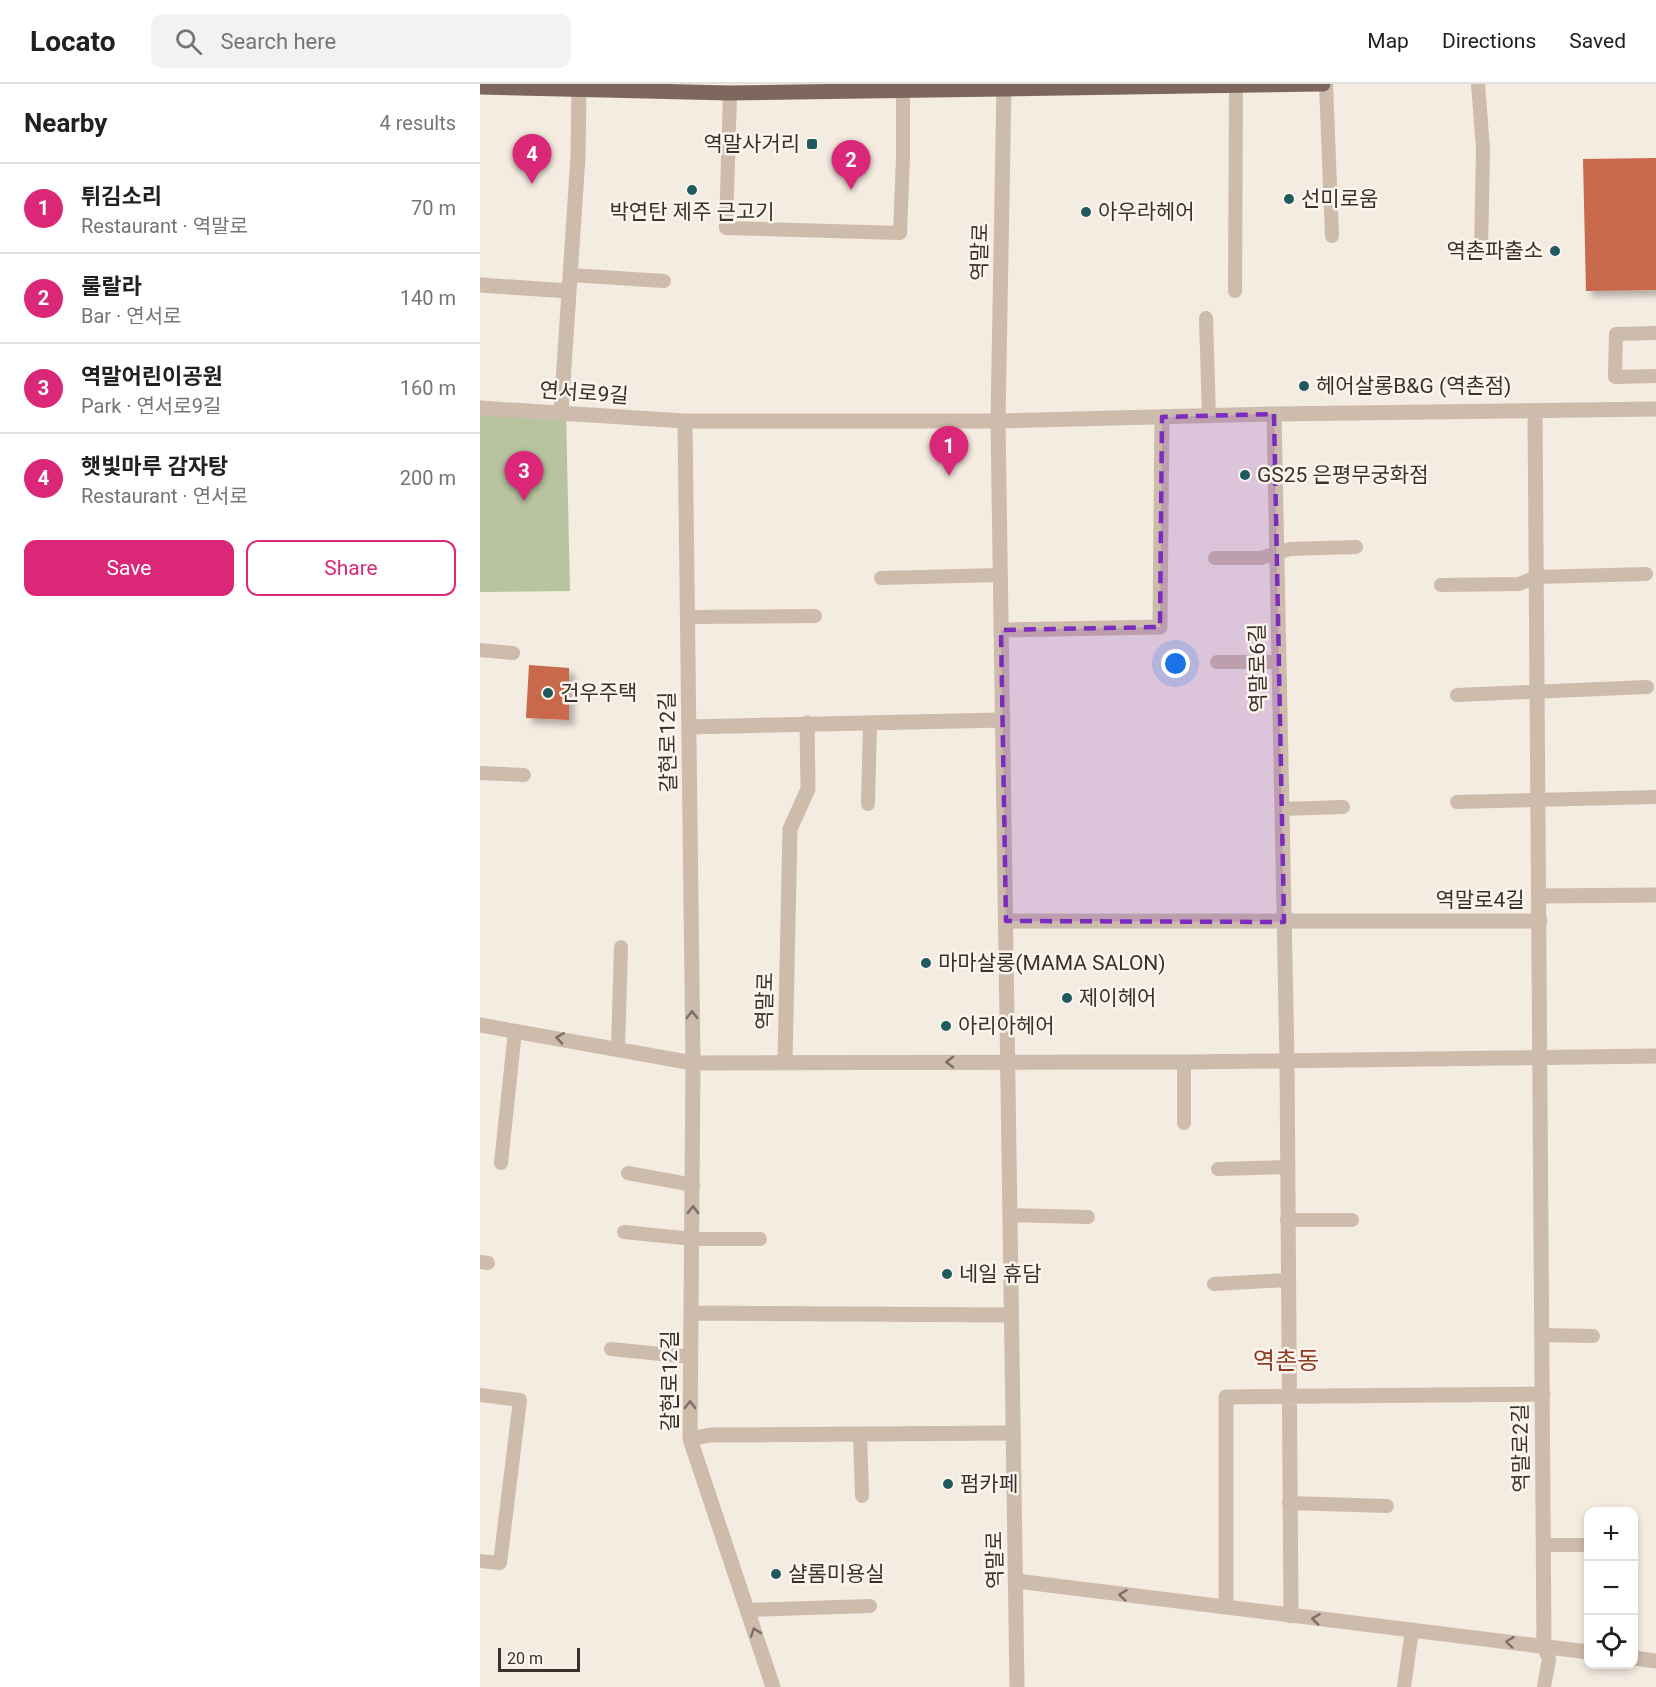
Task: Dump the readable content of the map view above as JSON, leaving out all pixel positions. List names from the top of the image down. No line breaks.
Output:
{"streets":{"street":["역말로","연서로9길","역말로6길","갈현로12길","역말로4길","역말로2길"]},"crossings":[["역말로","역말로4길"],["연서로9길","갈현로12길"],["역말로6길","역말로4길"],["역말로4길","역말로2길"]],"one_way":["갈현로12길"],"districts":["역촌동"],"places":{"transit":["역말사거리"],"other":["박연탄 제주 근고기","선미로움","아우라헤어","역촌파출소","헤어살롱B&G (역촌점)","GS25 은평무궁화점","건우주택","마마살롱(MAMA SALON)","제이헤어","아리아헤어","네일 휴담","펌카페","샬롬미용실"]},"scale_bar":"20 m","page":{"header":"Locato","search":"Search here","nav":["Map","Directions","Saved"],"heading":["Nearby","4 results"],"pins":["4","2","1","3"],"list":[{"mark":"1","name":"튀김소리","note":"Restaurant · 역말로","value":"70 m"},{"mark":"2","name":"룰랄라","note":"Bar · 연서로","value":"140 m"},{"mark":"3","name":"역말어린이공원","note":"Park · 연서로9길","value":"160 m"},{"mark":"4","name":"햇빛마루 감자탕","note":"Restaurant · 연서로","value":"200 m"}],"buttons":["Save","Share"],"map_buttons":["+","−"],"scale":"20 m"}}
